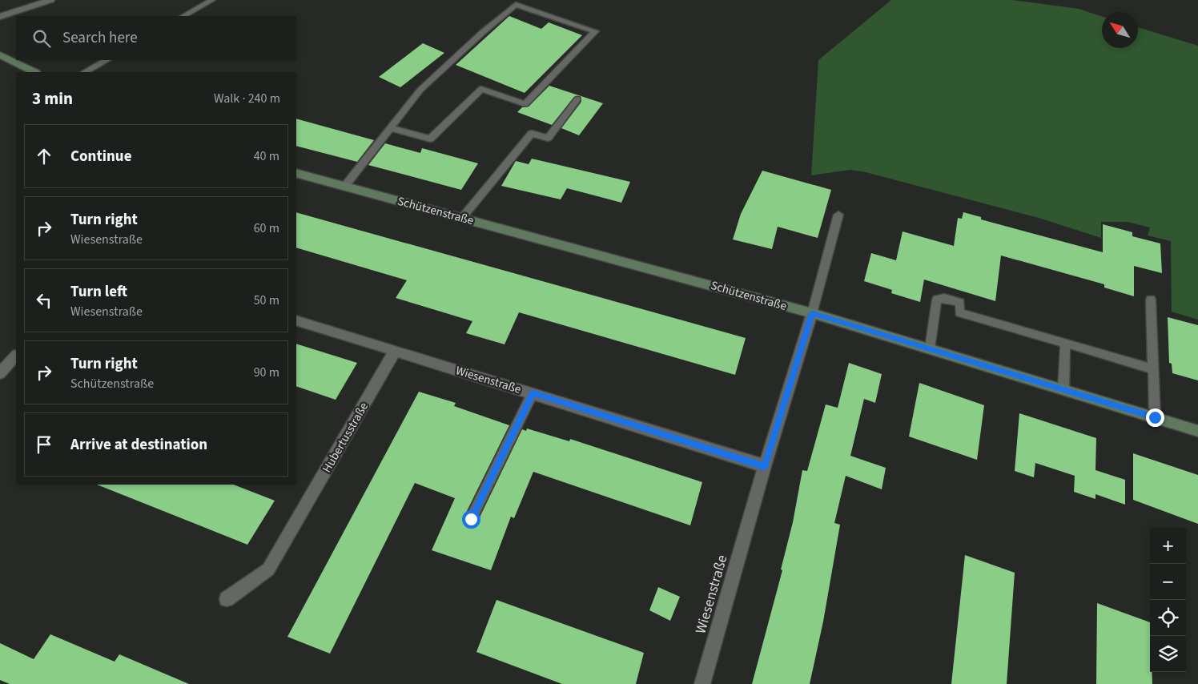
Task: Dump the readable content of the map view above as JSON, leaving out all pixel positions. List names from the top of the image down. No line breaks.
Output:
{"streets":{"main road":["Schützenstraße"],"street":["Wiesenstraße","Hubertusstraße"]},"crossings":[["Schützenstraße","Wiesenstraße"],["Wiesenstraße","Hubertusstraße"]],"north":"top left","page":{"search":"Search here","heading":["3 min","Walk · 240 m"],"list":[["Continue","40 m"],["Turn right","Wiesenstraße","60 m"],["Turn left","Wiesenstraße","50 m"],["Turn right","Schützenstraße","90 m"],"Arrive at destination"],"map_buttons":["+","−"]}}
